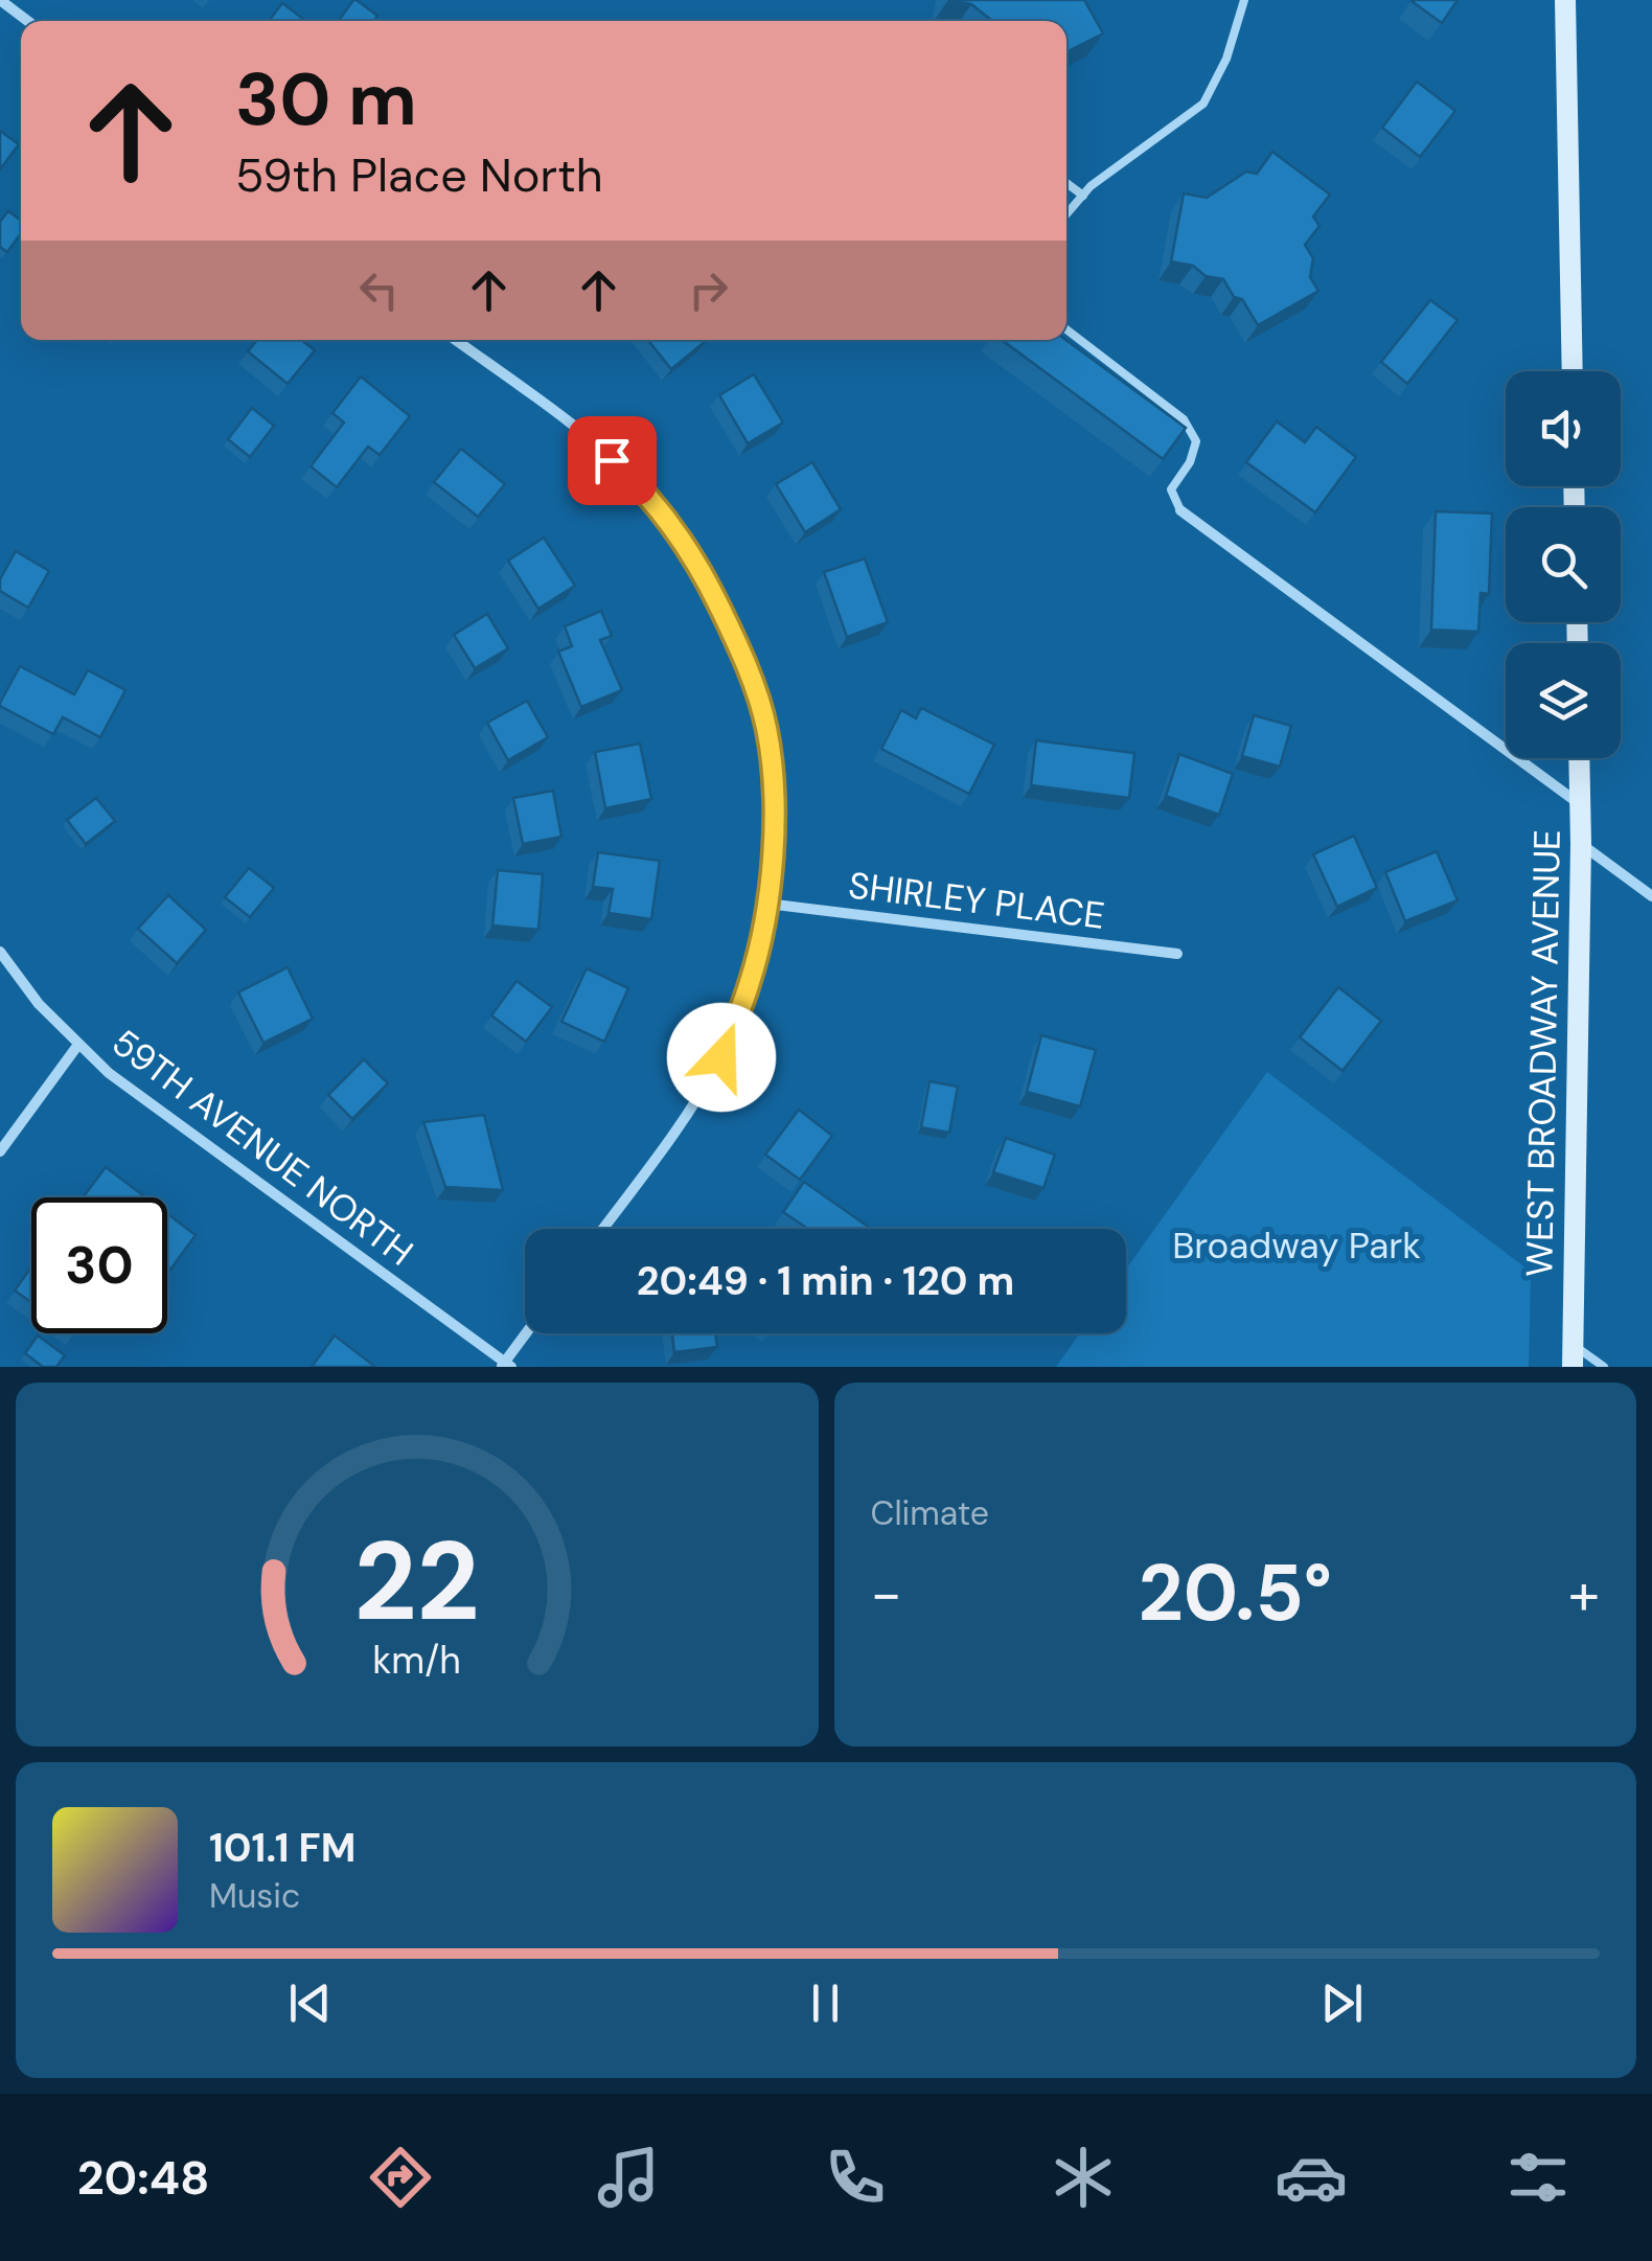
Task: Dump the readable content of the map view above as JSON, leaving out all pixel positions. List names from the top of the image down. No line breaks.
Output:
{"streets":{"street":["SHIRLEY PLACE","WEST BROADWAY AVENUE","59TH AVENUE NORTH"]},"parks":["Broadway Park"],"page":{"turn":["30 m","59th Place North"],"limit":"30","trip":"20:49 · 1 min · 120 m","tile":"Climate","heat":["−","20.5°","+"],"song":["101.1 FM","Music"],"tabs":"20:48","gauge":["22","km/h"]}}
